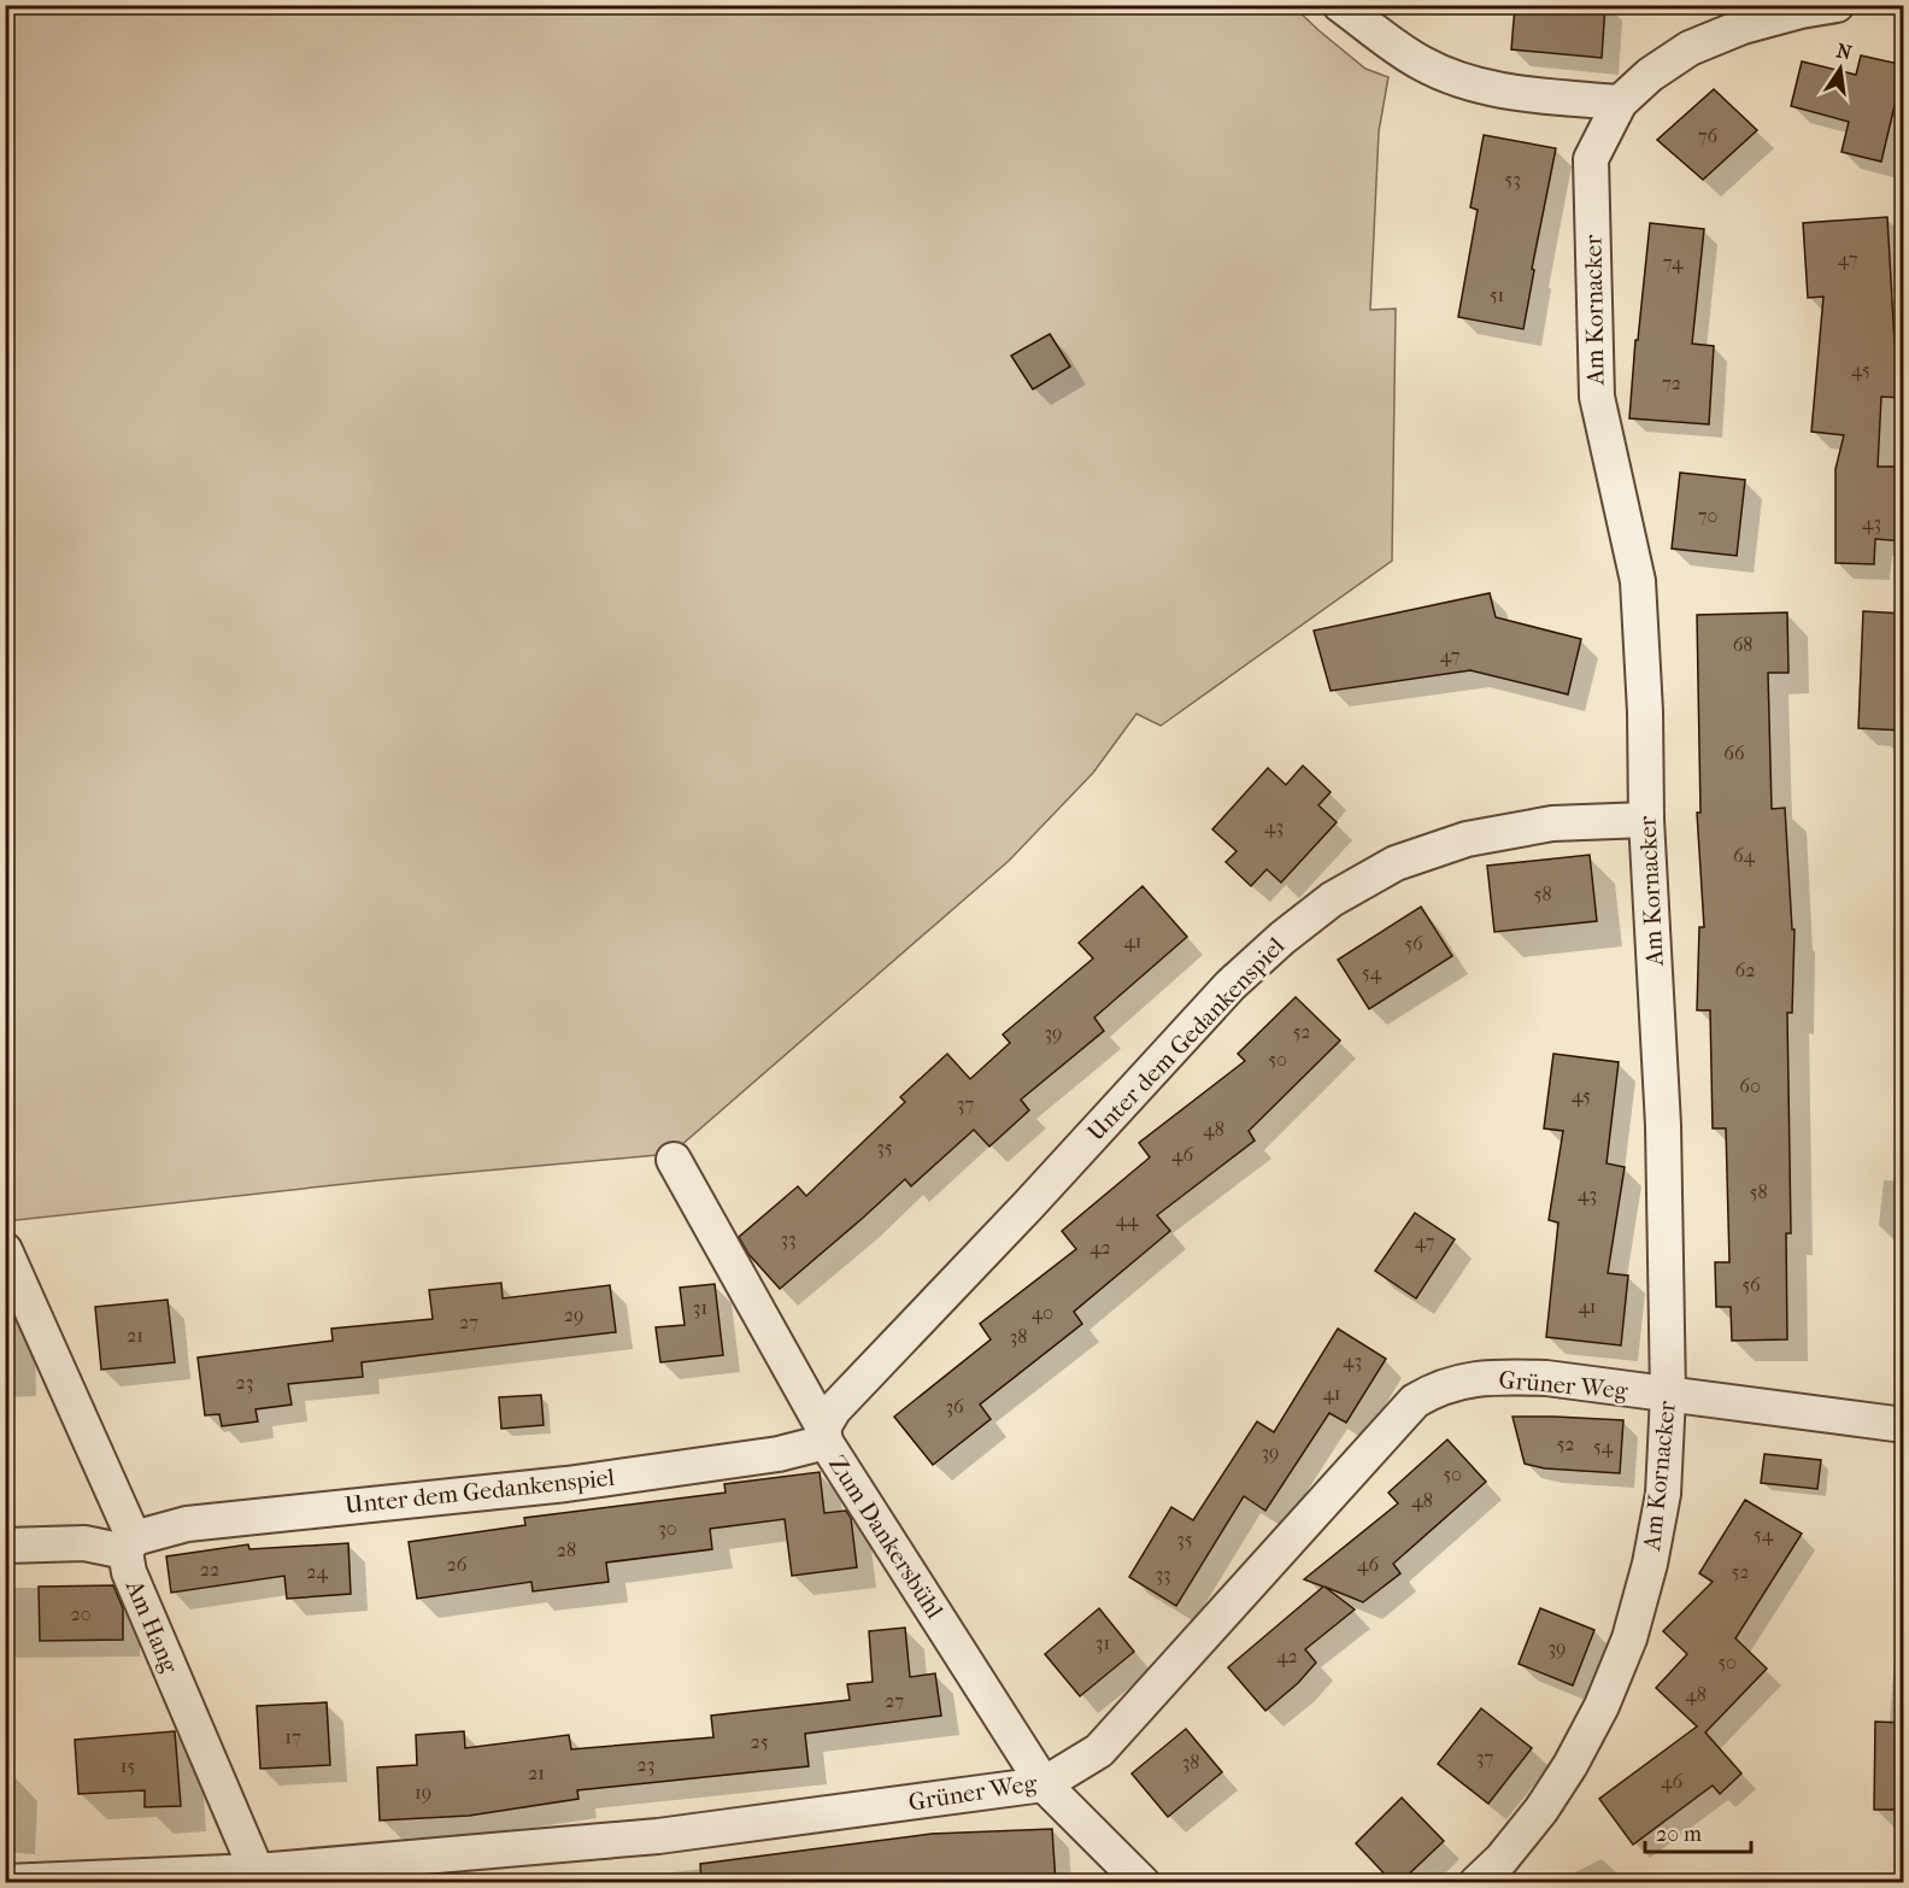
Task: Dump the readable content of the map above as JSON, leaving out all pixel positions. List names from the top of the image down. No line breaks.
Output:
{"streets":{"street":["Am Kornacker","Unter dem Gedankenspiel","Grüner Weg","Zum Dankersbühl","Am Hang"]},"crossings":[["Am Kornacker","Unter dem Gedankenspiel"],["Am Kornacker","Grüner Weg"],["Unter dem Gedankenspiel","Zum Dankersbühl"],["Unter dem Gedankenspiel","Am Hang"],["Grüner Weg","Zum Dankersbühl"],["Grüner Weg","Am Hang"]],"house_numbers":["76","53","47","74","51","45","72","70","43","68","47","66","43","64","58","41","56","62","54","52","39","50","60","45","37","48","35","46","58","43","44","33","47","42","56","41","31","40","29","27","21","38","43","23","41","36","52","54","39","50","48","30","54","35","28","26","46","22","24","52","33","20","31","39","42","50","48","27","17","25","37","38","23","15","21","46","19"],"scale_bar":"20 m","north":"top"}
